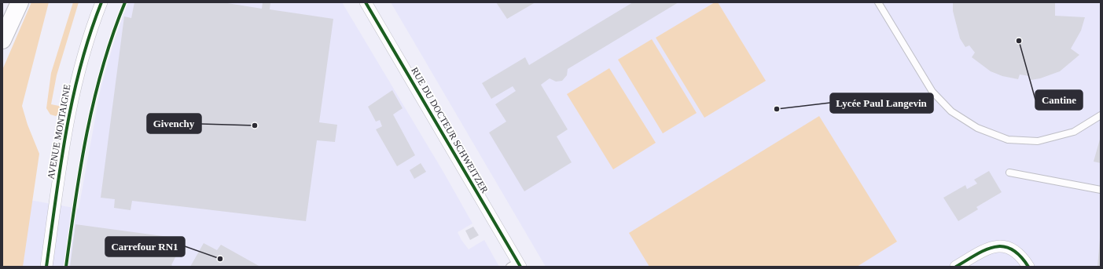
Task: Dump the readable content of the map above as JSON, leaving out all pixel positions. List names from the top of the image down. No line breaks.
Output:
{"streets":{"street":["RUE DU DOCTEUR SCHWEITZER","AVENUE MONTAIGNE"]},"places":["Cantine","Lycée Paul Langevin","Givenchy","Carrefour RN1"]}
